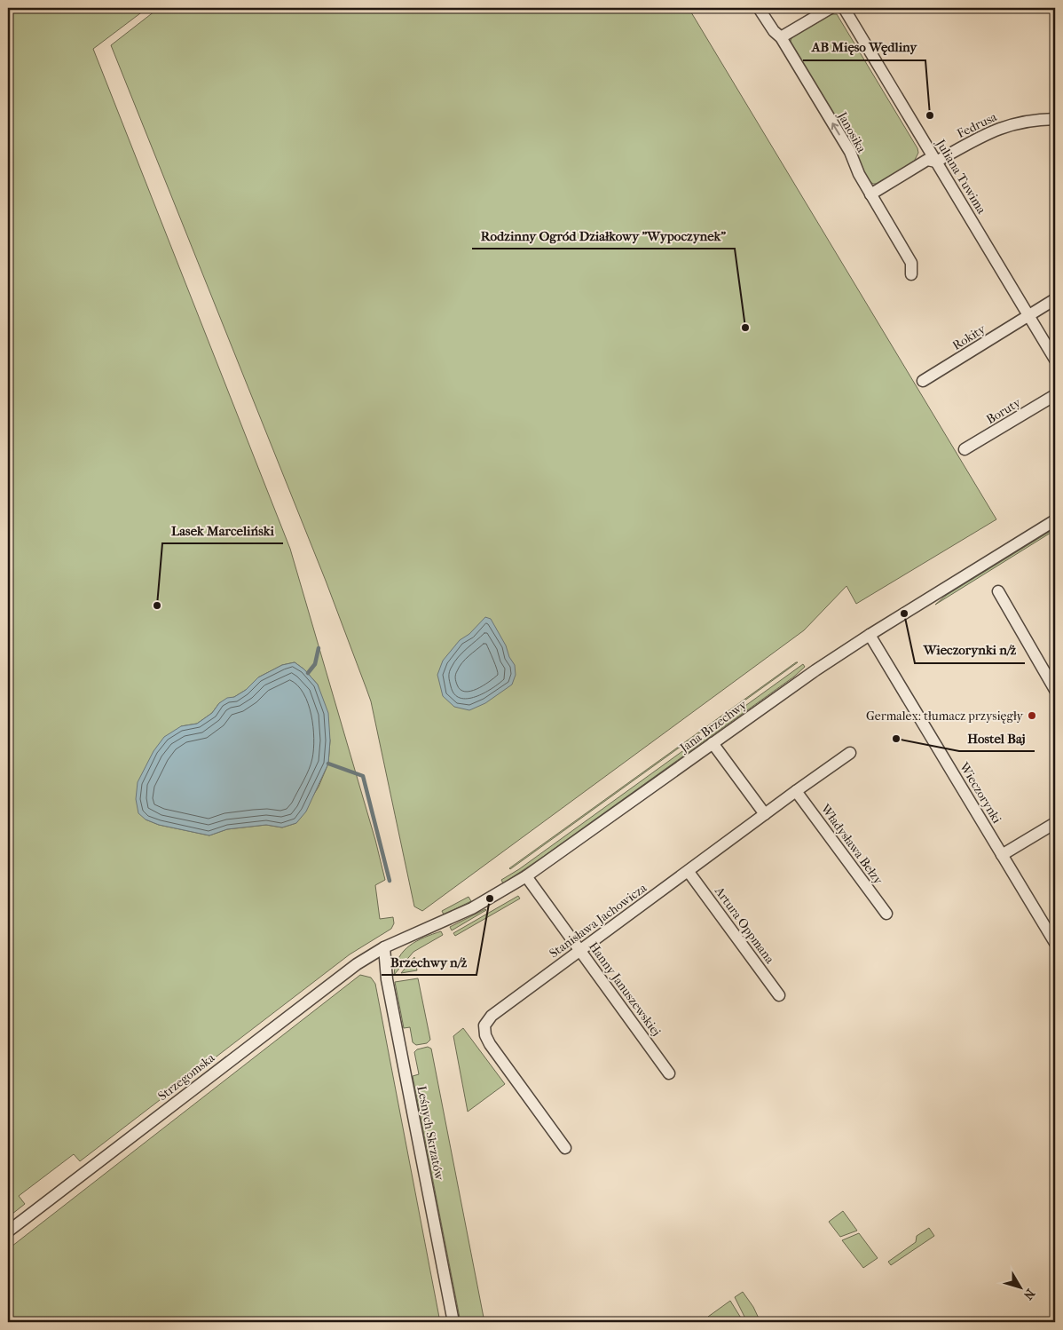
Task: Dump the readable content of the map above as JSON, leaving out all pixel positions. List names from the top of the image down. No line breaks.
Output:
{"streets":{"street":["Fedrusa","Janosika","Juliana Tuwima","Rokity","Boruty","Jana Brzechwy","Wieczorynki","Władysława Bełzy","Stanisława Jachowicza","Artura Oppmana","Hanny Januszewskiej","Strzegomska","Leśnych Skrzatów"]},"crossings":[["Fedrusa","Janosika"],["Fedrusa","Juliana Tuwima"],["Juliana Tuwima","Rokity"],["Jana Brzechwy","Wieczorynki"],["Jana Brzechwy","Hanny Januszewskiej"],["Jana Brzechwy","Strzegomska"],["Jana Brzechwy","Leśnych Skrzatów"],["Władysława Bełzy","Stanisława Jachowicza"],["Stanisława Jachowicza","Artura Oppmana"],["Stanisława Jachowicza","Hanny Januszewskiej"],["Strzegomska","Leśnych Skrzatów"]],"one_way":["Janosika"],"places":["AB Mięso Wędliny","Rodzinny Ogród Działkowy \"Wypoczynek\"","Lasek Marceliński","Wieczorynki n/ż","Germalex: tłumacz przysięgły","Hostel Baj","Brzechwy n/ż"],"north":"bottom right"}
